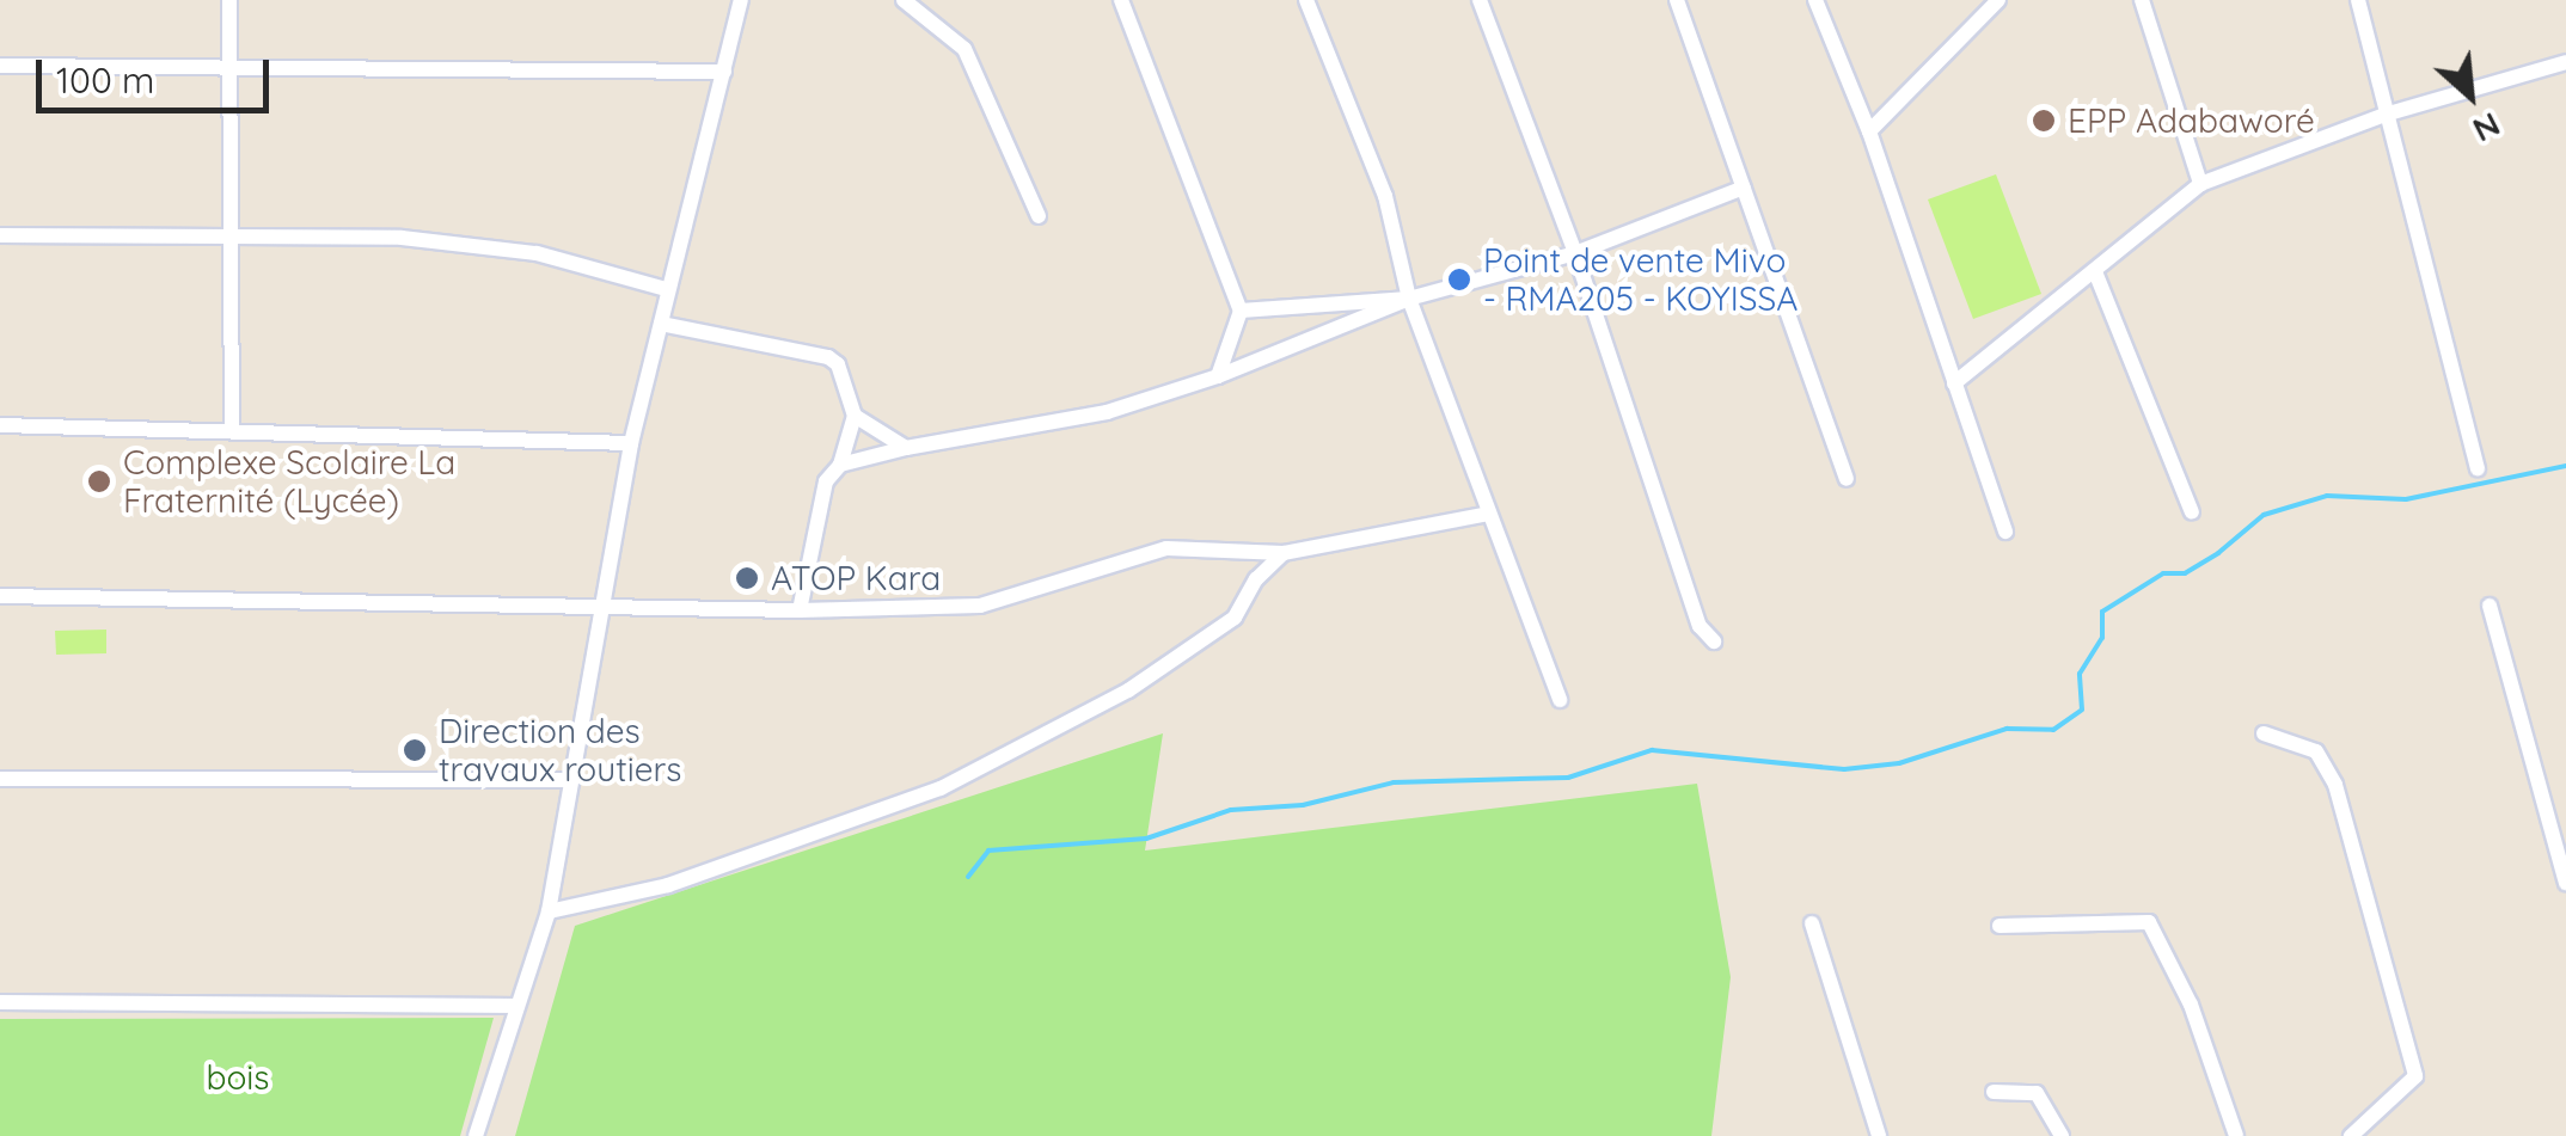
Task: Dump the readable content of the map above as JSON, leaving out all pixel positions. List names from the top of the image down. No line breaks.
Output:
{"parks":["bois"],"places":["EPP Adabaworé","Point de vente Mivo - RMA205 - KOYISSA","Complexe Scolaire La Fraternité (Lycée)","ATOP Kara","Direction des travaux routiers"],"scale_bar":"100 m","north":"bottom right"}
